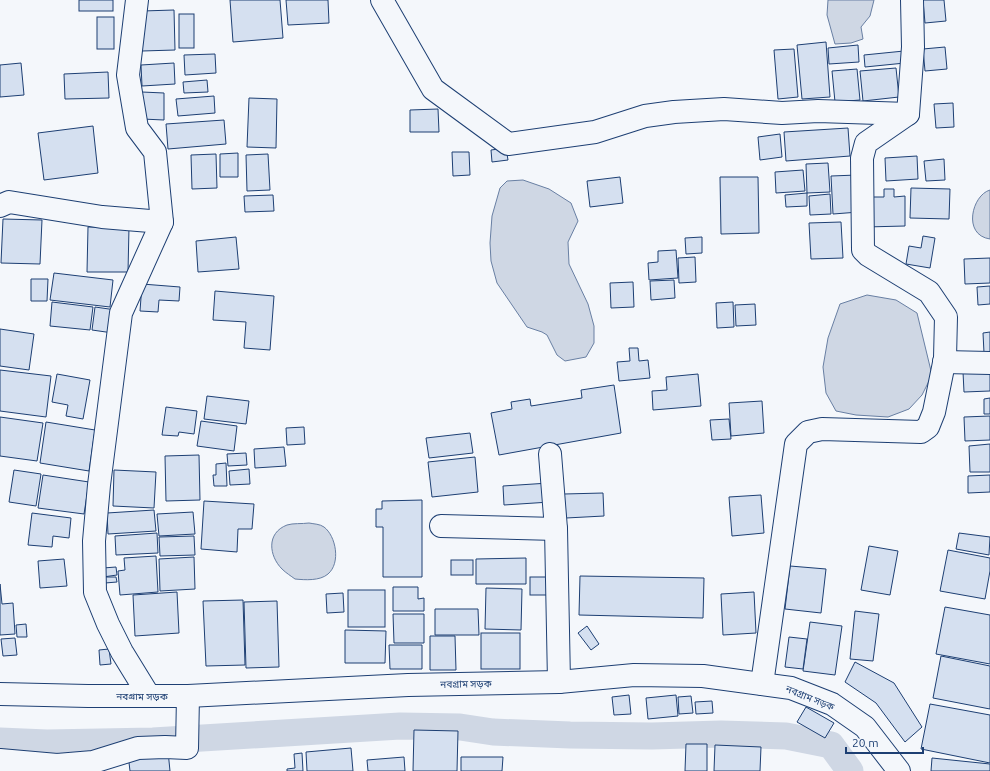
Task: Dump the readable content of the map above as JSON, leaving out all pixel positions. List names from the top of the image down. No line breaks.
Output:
{"streets":{"street":["নবগ্রাম সড়ক"]},"scale_bar":"20 m"}
